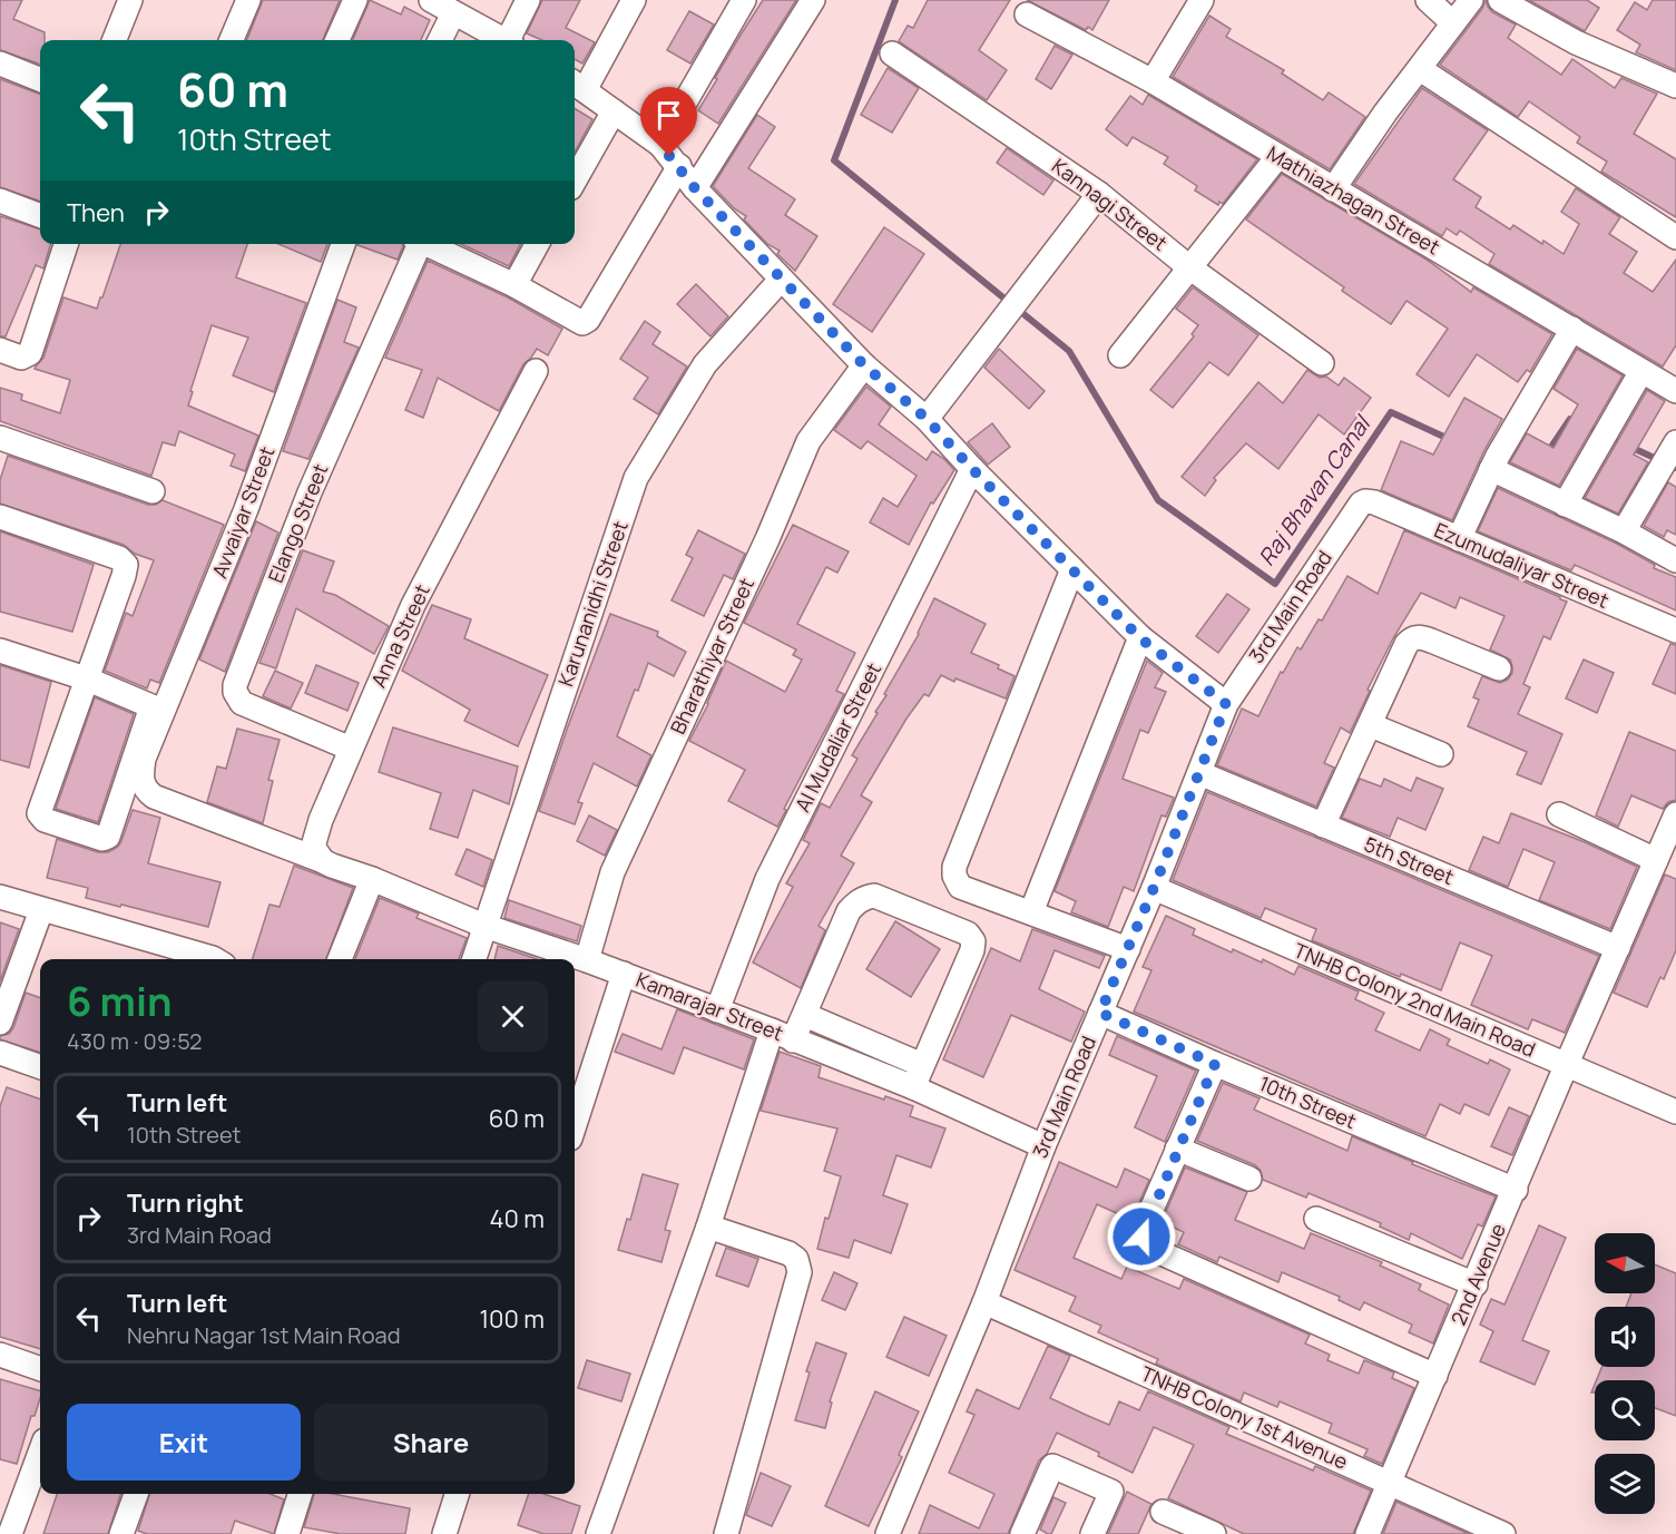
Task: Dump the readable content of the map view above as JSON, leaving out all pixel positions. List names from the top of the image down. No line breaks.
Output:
{"streets":{"street":["Mathiazhagan Street","Kannagi Street","Avvaiyar Street","Elango Street","Ezumudaliyar Street","Karunanidhi Street","3rd Main Road","Anna Street","Bharathiyar Street","Al Mudaliar Street","5th Street","TNHB Colony 2nd Main Road","Kamarajar Street","10th Street","2nd Avenue","TNHB Colony 1st Avenue"]},"crossings":[["Avvaiyar Street","Anna Street"],["Elango Street","Anna Street"],["Ezumudaliyar Street","3rd Main Road"],["Karunanidhi Street","Kamarajar Street"],["3rd Main Road","5th Street"],["3rd Main Road","TNHB Colony 2nd Main Road"],["3rd Main Road","Kamarajar Street"],["3rd Main Road","10th Street"],["3rd Main Road","TNHB Colony 1st Avenue"],["Bharathiyar Street","Kamarajar Street"],["Al Mudaliar Street","Kamarajar Street"],["5th Street","2nd Avenue"],["TNHB Colony 2nd Main Road","2nd Avenue"],["10th Street","2nd Avenue"],["2nd Avenue","TNHB Colony 1st Avenue"]],"water":["Raj Bhavan Canal"],"north":"left","page":{"turn":["60 m","10th Street"],"then":"Then","heading":["6 min","430 m · 09:52"],"list":[{"name":"Turn left","note":"10th Street","value":"60 m"},{"name":"Turn right","note":"3rd Main Road","value":"40 m"},{"name":"Turn left","note":"Nehru Nagar 1st Main Road","value":"100 m"}],"buttons":["Exit","Share"]}}
